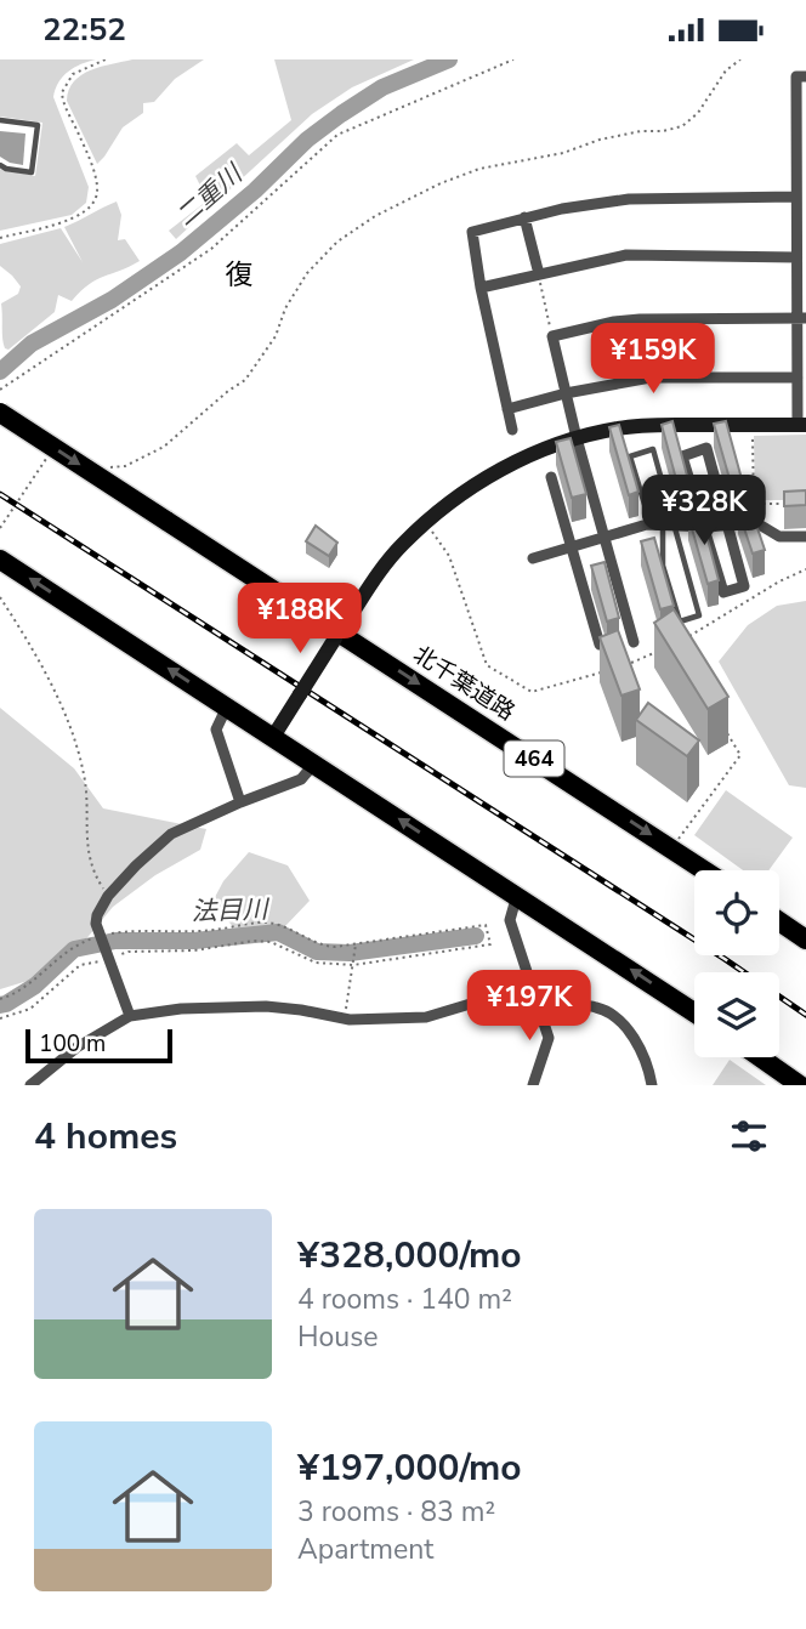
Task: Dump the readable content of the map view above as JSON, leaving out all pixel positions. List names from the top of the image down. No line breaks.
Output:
{"streets":{"highway":["北千葉道路","464"]},"districts":["復"],"water":["二重川","法目川"],"scale_bar":"100 m","page":{"status":"22:52","price":["¥159K","¥328K","¥188K","¥197K"],"scale":"100 m","heading":"4 homes","list":[{"name":"¥328,000/mo","note":"4 rooms · 140 m² · House"},{"name":"¥197,000/mo","note":"3 rooms · 83 m² · Apartment"}]}}
